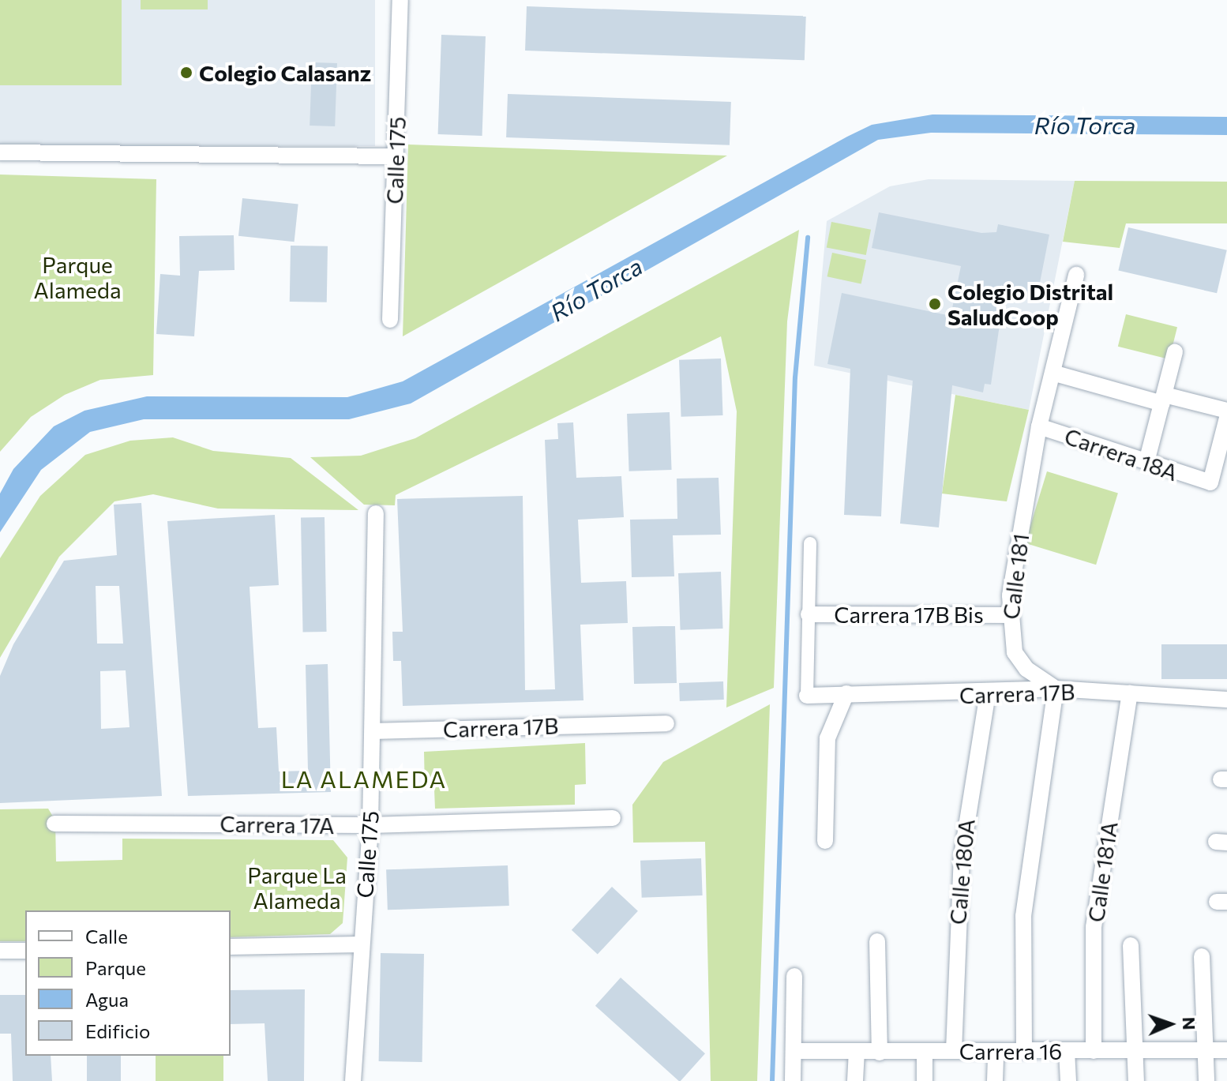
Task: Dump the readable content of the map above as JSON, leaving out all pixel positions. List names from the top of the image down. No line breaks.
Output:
{"streets":{"street":["Calle 175","Carrera 18A","Calle 181","Carrera 17B Bis","Carrera 17B","Carrera 17A","Calle 180A","Calle 181A","Carrera 16"]},"crossings":[["Calle 175","Carrera 17B"],["Calle 175","Carrera 17A"],["Carrera 18A","Calle 181"],["Calle 181","Carrera 17B Bis"],["Calle 181","Carrera 17B"],["Carrera 17B","Calle 180A"],["Carrera 17B","Calle 181A"],["Calle 180A","Carrera 16"],["Calle 181A","Carrera 16"]],"districts":["LA ALAMEDA"],"water":["Río Torca"],"parks":["Parque Alameda","Parque La Alameda"],"places":["Colegio Calasanz","Colegio Distrital SaludCoop"],"legend":["Calle","Parque","Agua","Edificio"],"north":"right"}
